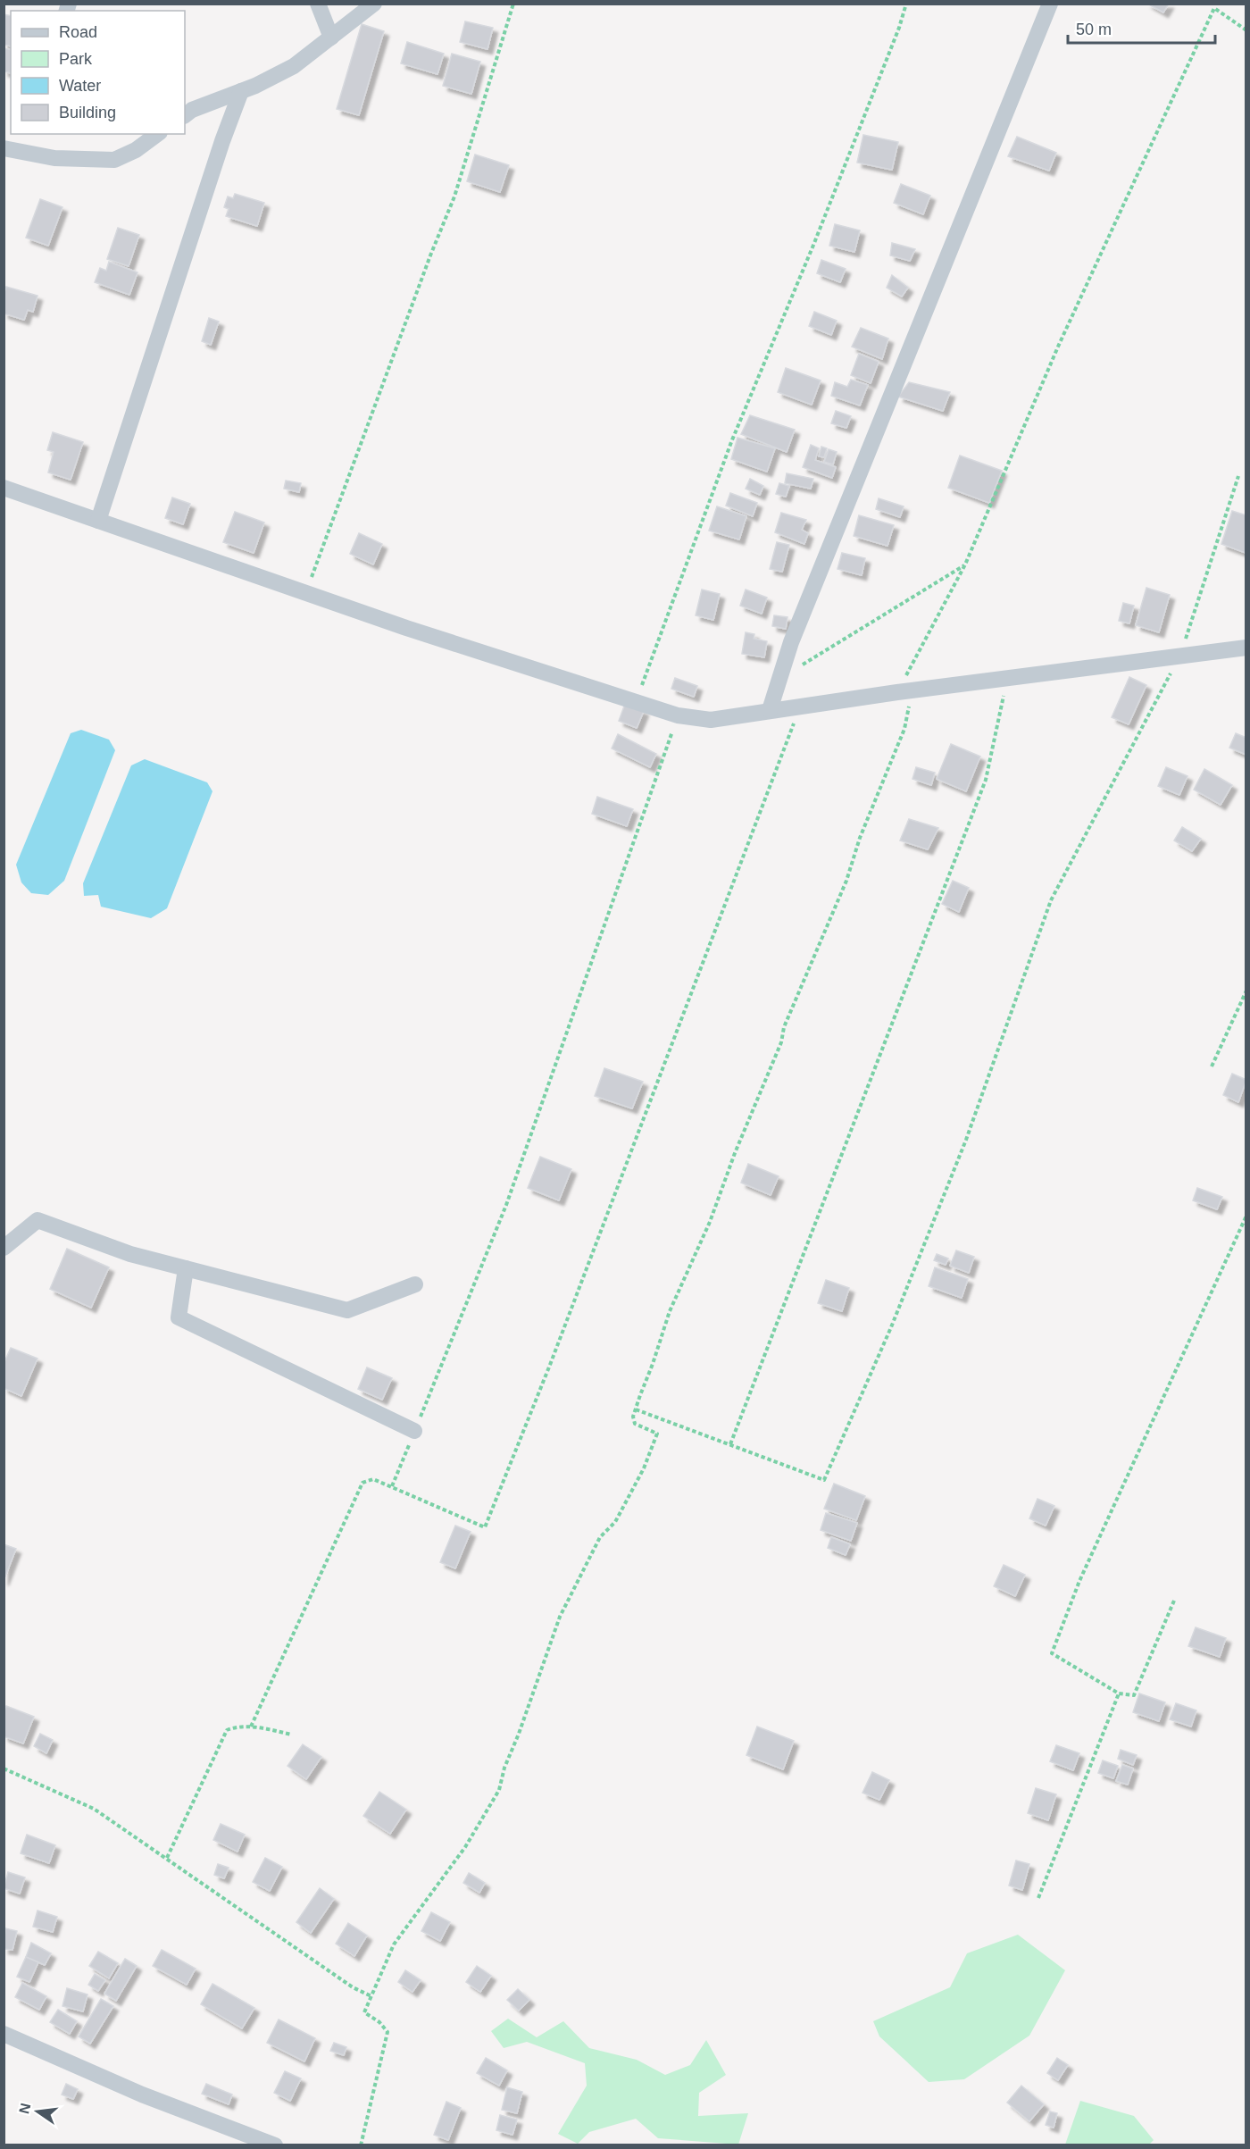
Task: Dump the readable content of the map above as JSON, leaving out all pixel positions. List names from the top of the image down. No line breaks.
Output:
{"legend":["Road","Park","Water","Building"],"scale_bar":"50 m","north":"left"}
